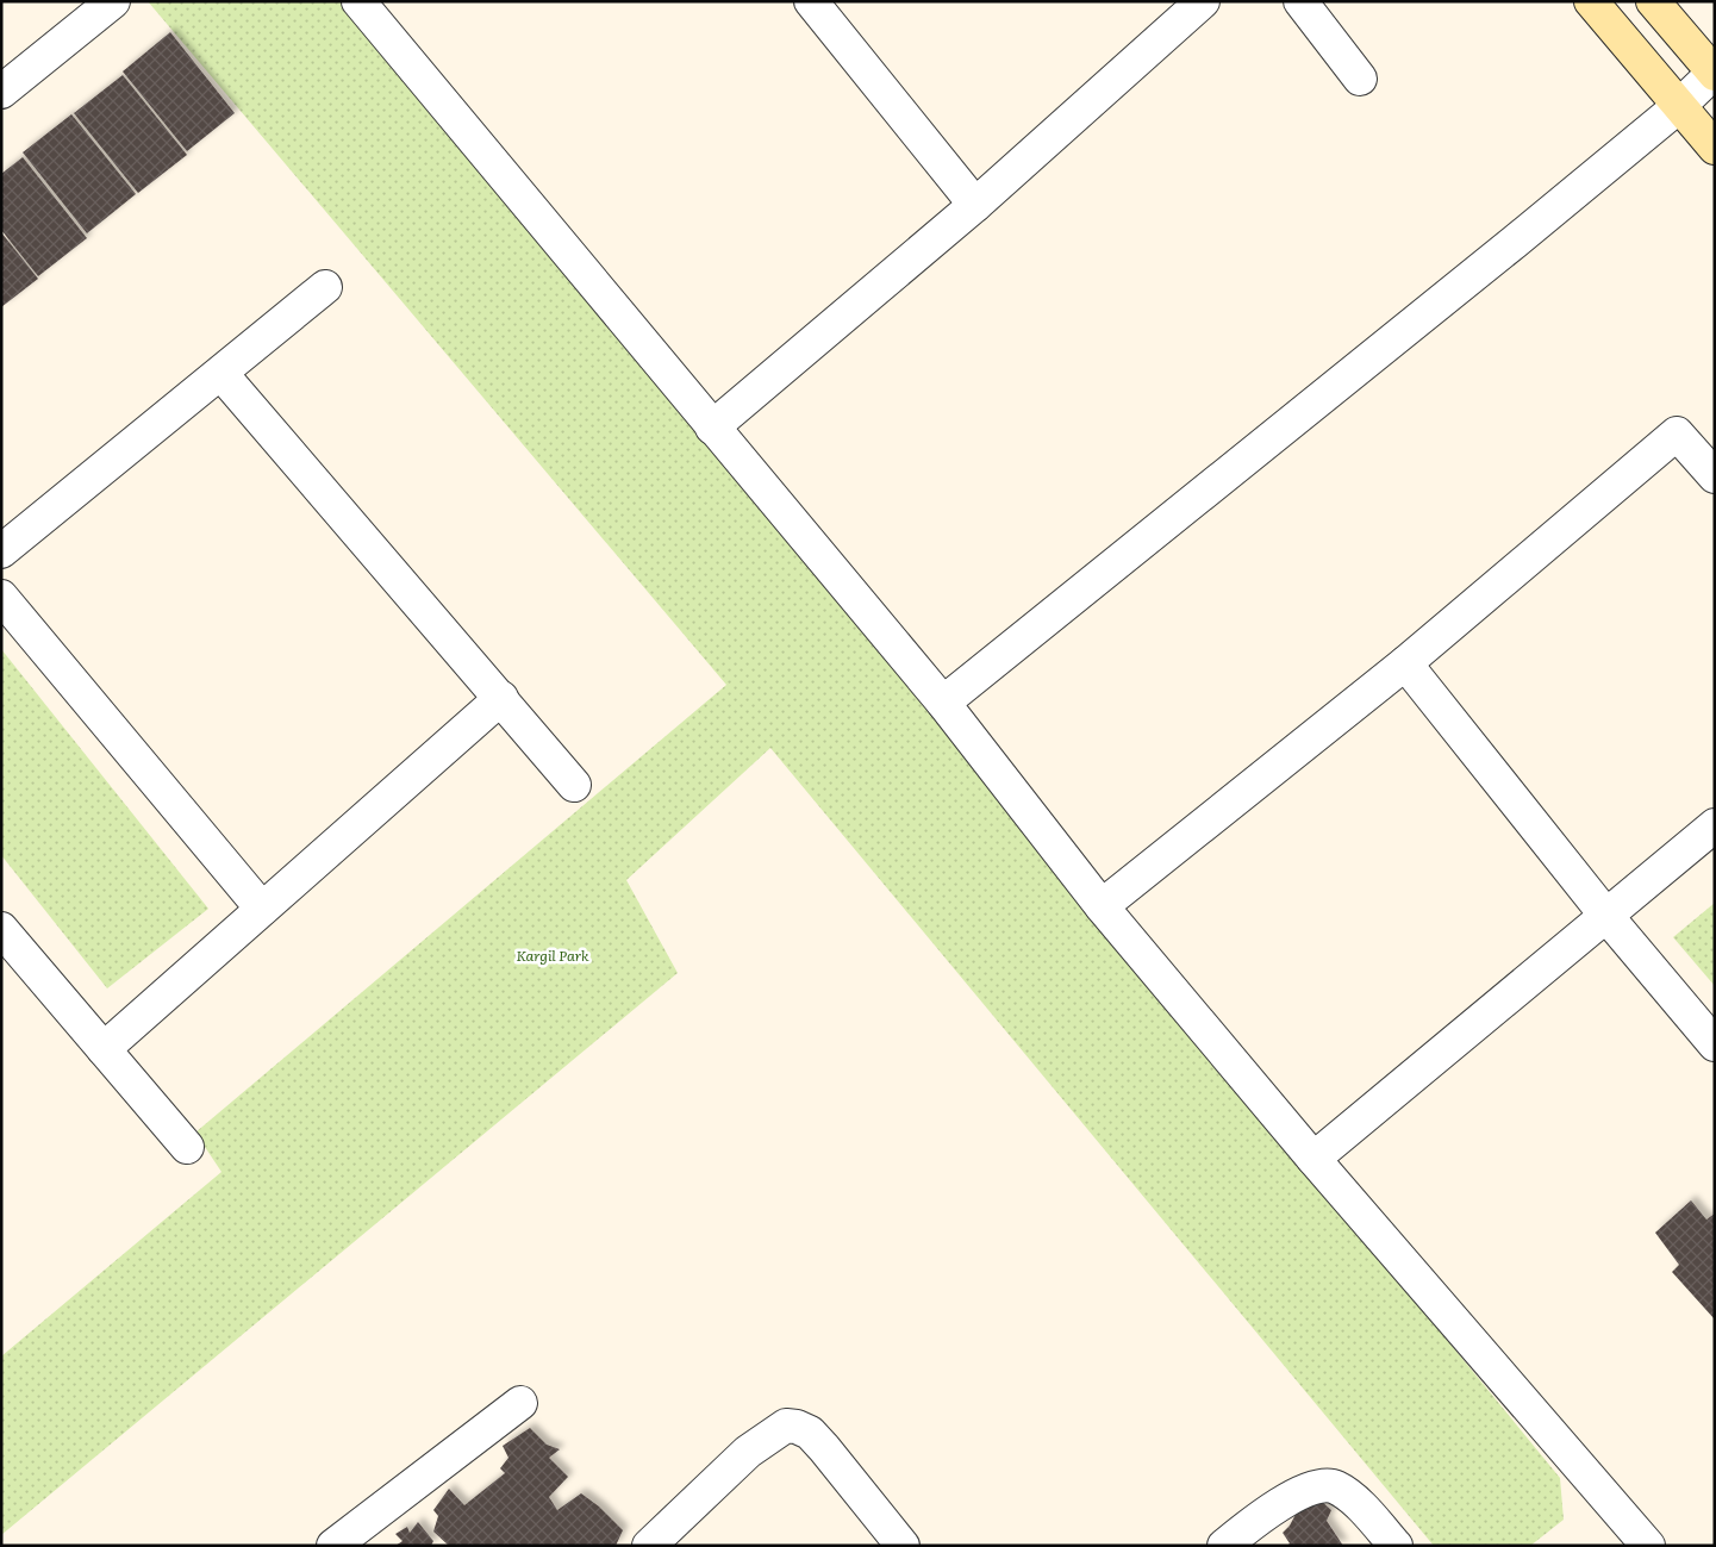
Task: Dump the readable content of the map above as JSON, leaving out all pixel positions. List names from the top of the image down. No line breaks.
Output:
{"parks":["Kargil Park"]}
